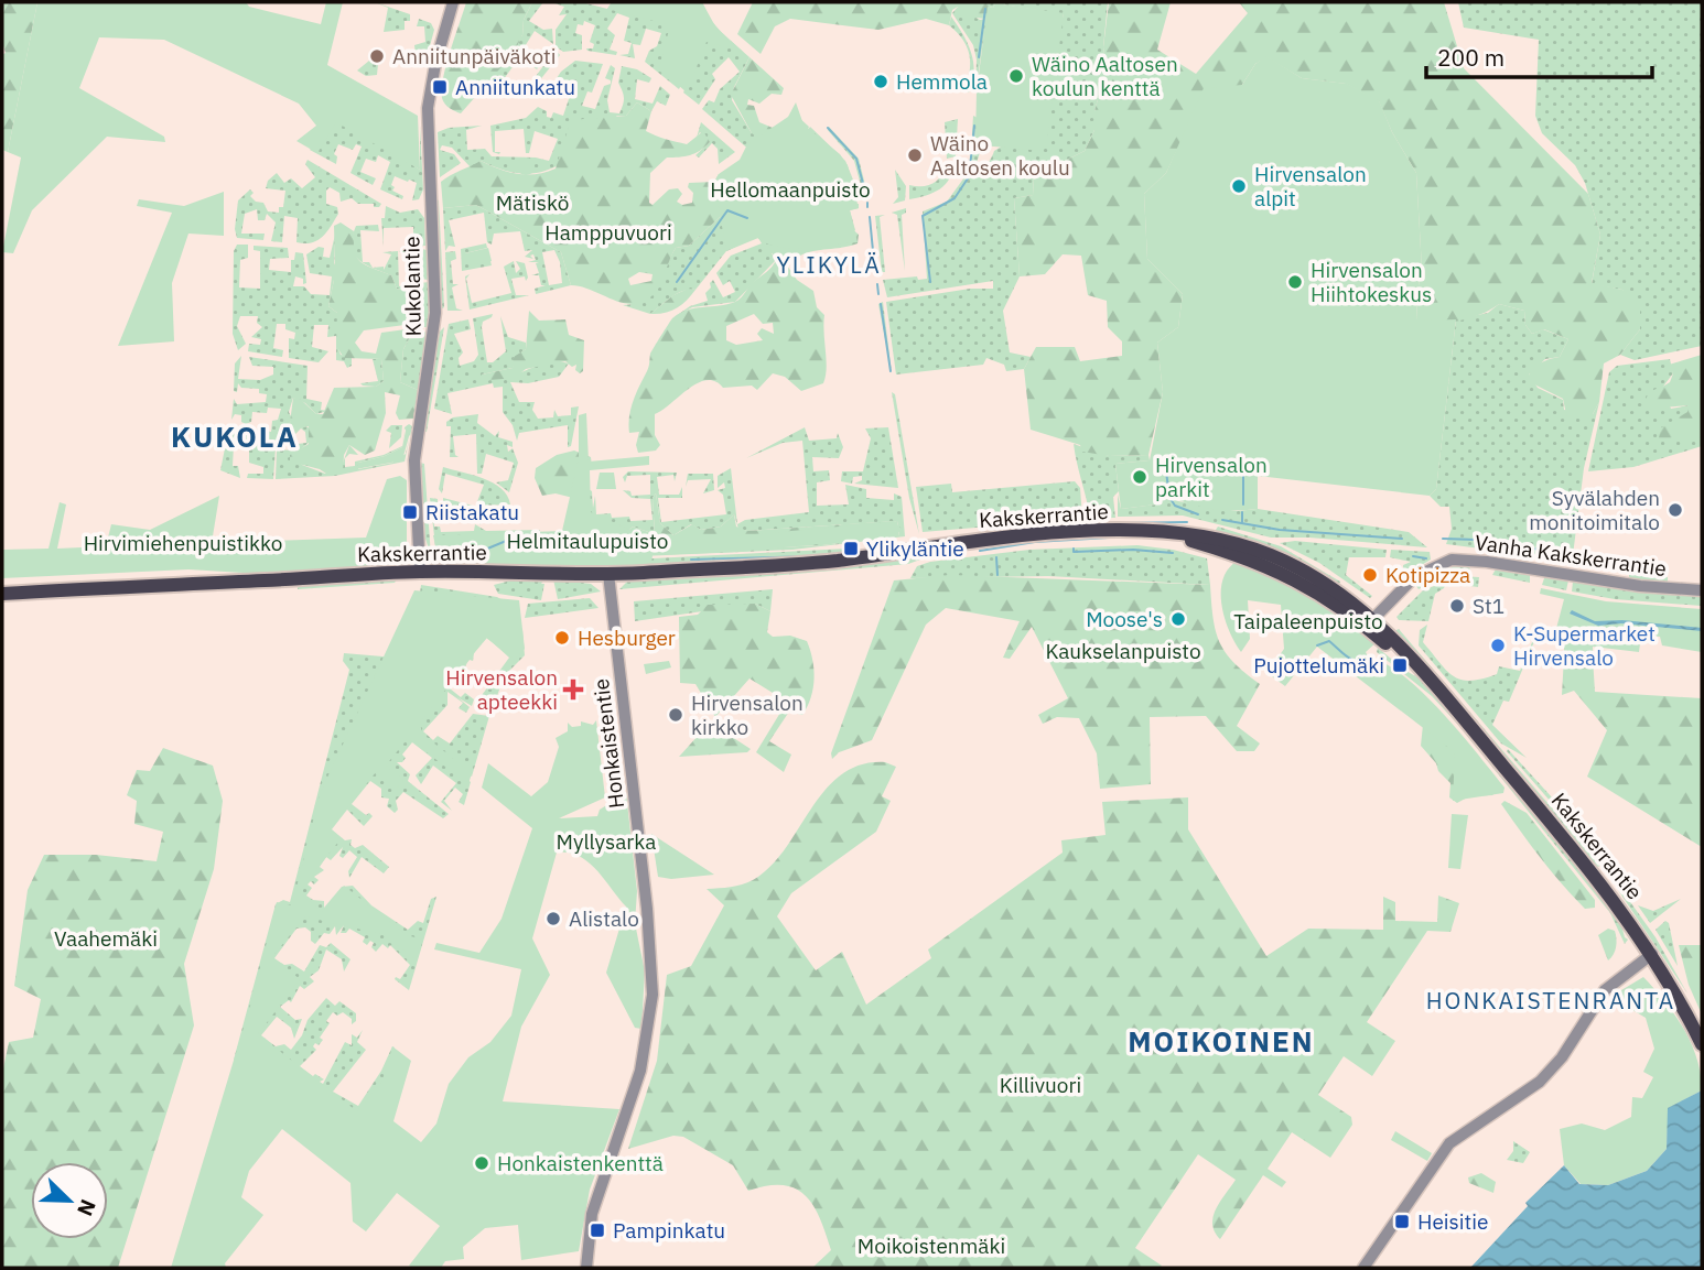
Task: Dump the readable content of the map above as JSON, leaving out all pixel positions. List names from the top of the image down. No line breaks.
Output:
{"streets":{"main road":["Kakskerrantie"],"street":["Kukolantie","Vanha Kakskerrantie","Honkaistentie"]},"crossings":[["Kukolantie","Kakskerrantie"],["Kakskerrantie","Vanha Kakskerrantie"],["Kakskerrantie","Honkaistentie"]],"districts":["YLIKYLÄ","KUKOLA","HONKAISTENRANTA","MOIKOINEN"],"parks":["Hellomaanpuisto","Mätiskö","Hamppuvuori","Helmitaulupuisto","Hirvimiehenpuistikko","Taipaleenpuisto","Kaukselanpuisto","Myllysarka","Vaahemäki","Killivuori","Moikoistenmäki"],"places":{"other":["Anniitunpäiväkoti","Wäino Aaltosen koulun kenttä","Hemmola","Wäino Aaltosen koulu","Hirvensalon alpit","Hirvensalon Hiihtokeskus","Hirvensalon parkit","Syvälahden monitoimitalo","Kotipizza","St1","Moose's","Hesburger","K-Supermarket Hirvensalo","Hirvensalon kirkko","Alistalo","Honkaistenkenttä"],"transit":["Anniitunkatu","Riistakatu","Ylikyläntie","Pujottelumäki","Heisitie","Pampinkatu"],"health":["Hirvensalon apteekki"]},"scale_bar":"200 m","north":"bottom right"}
